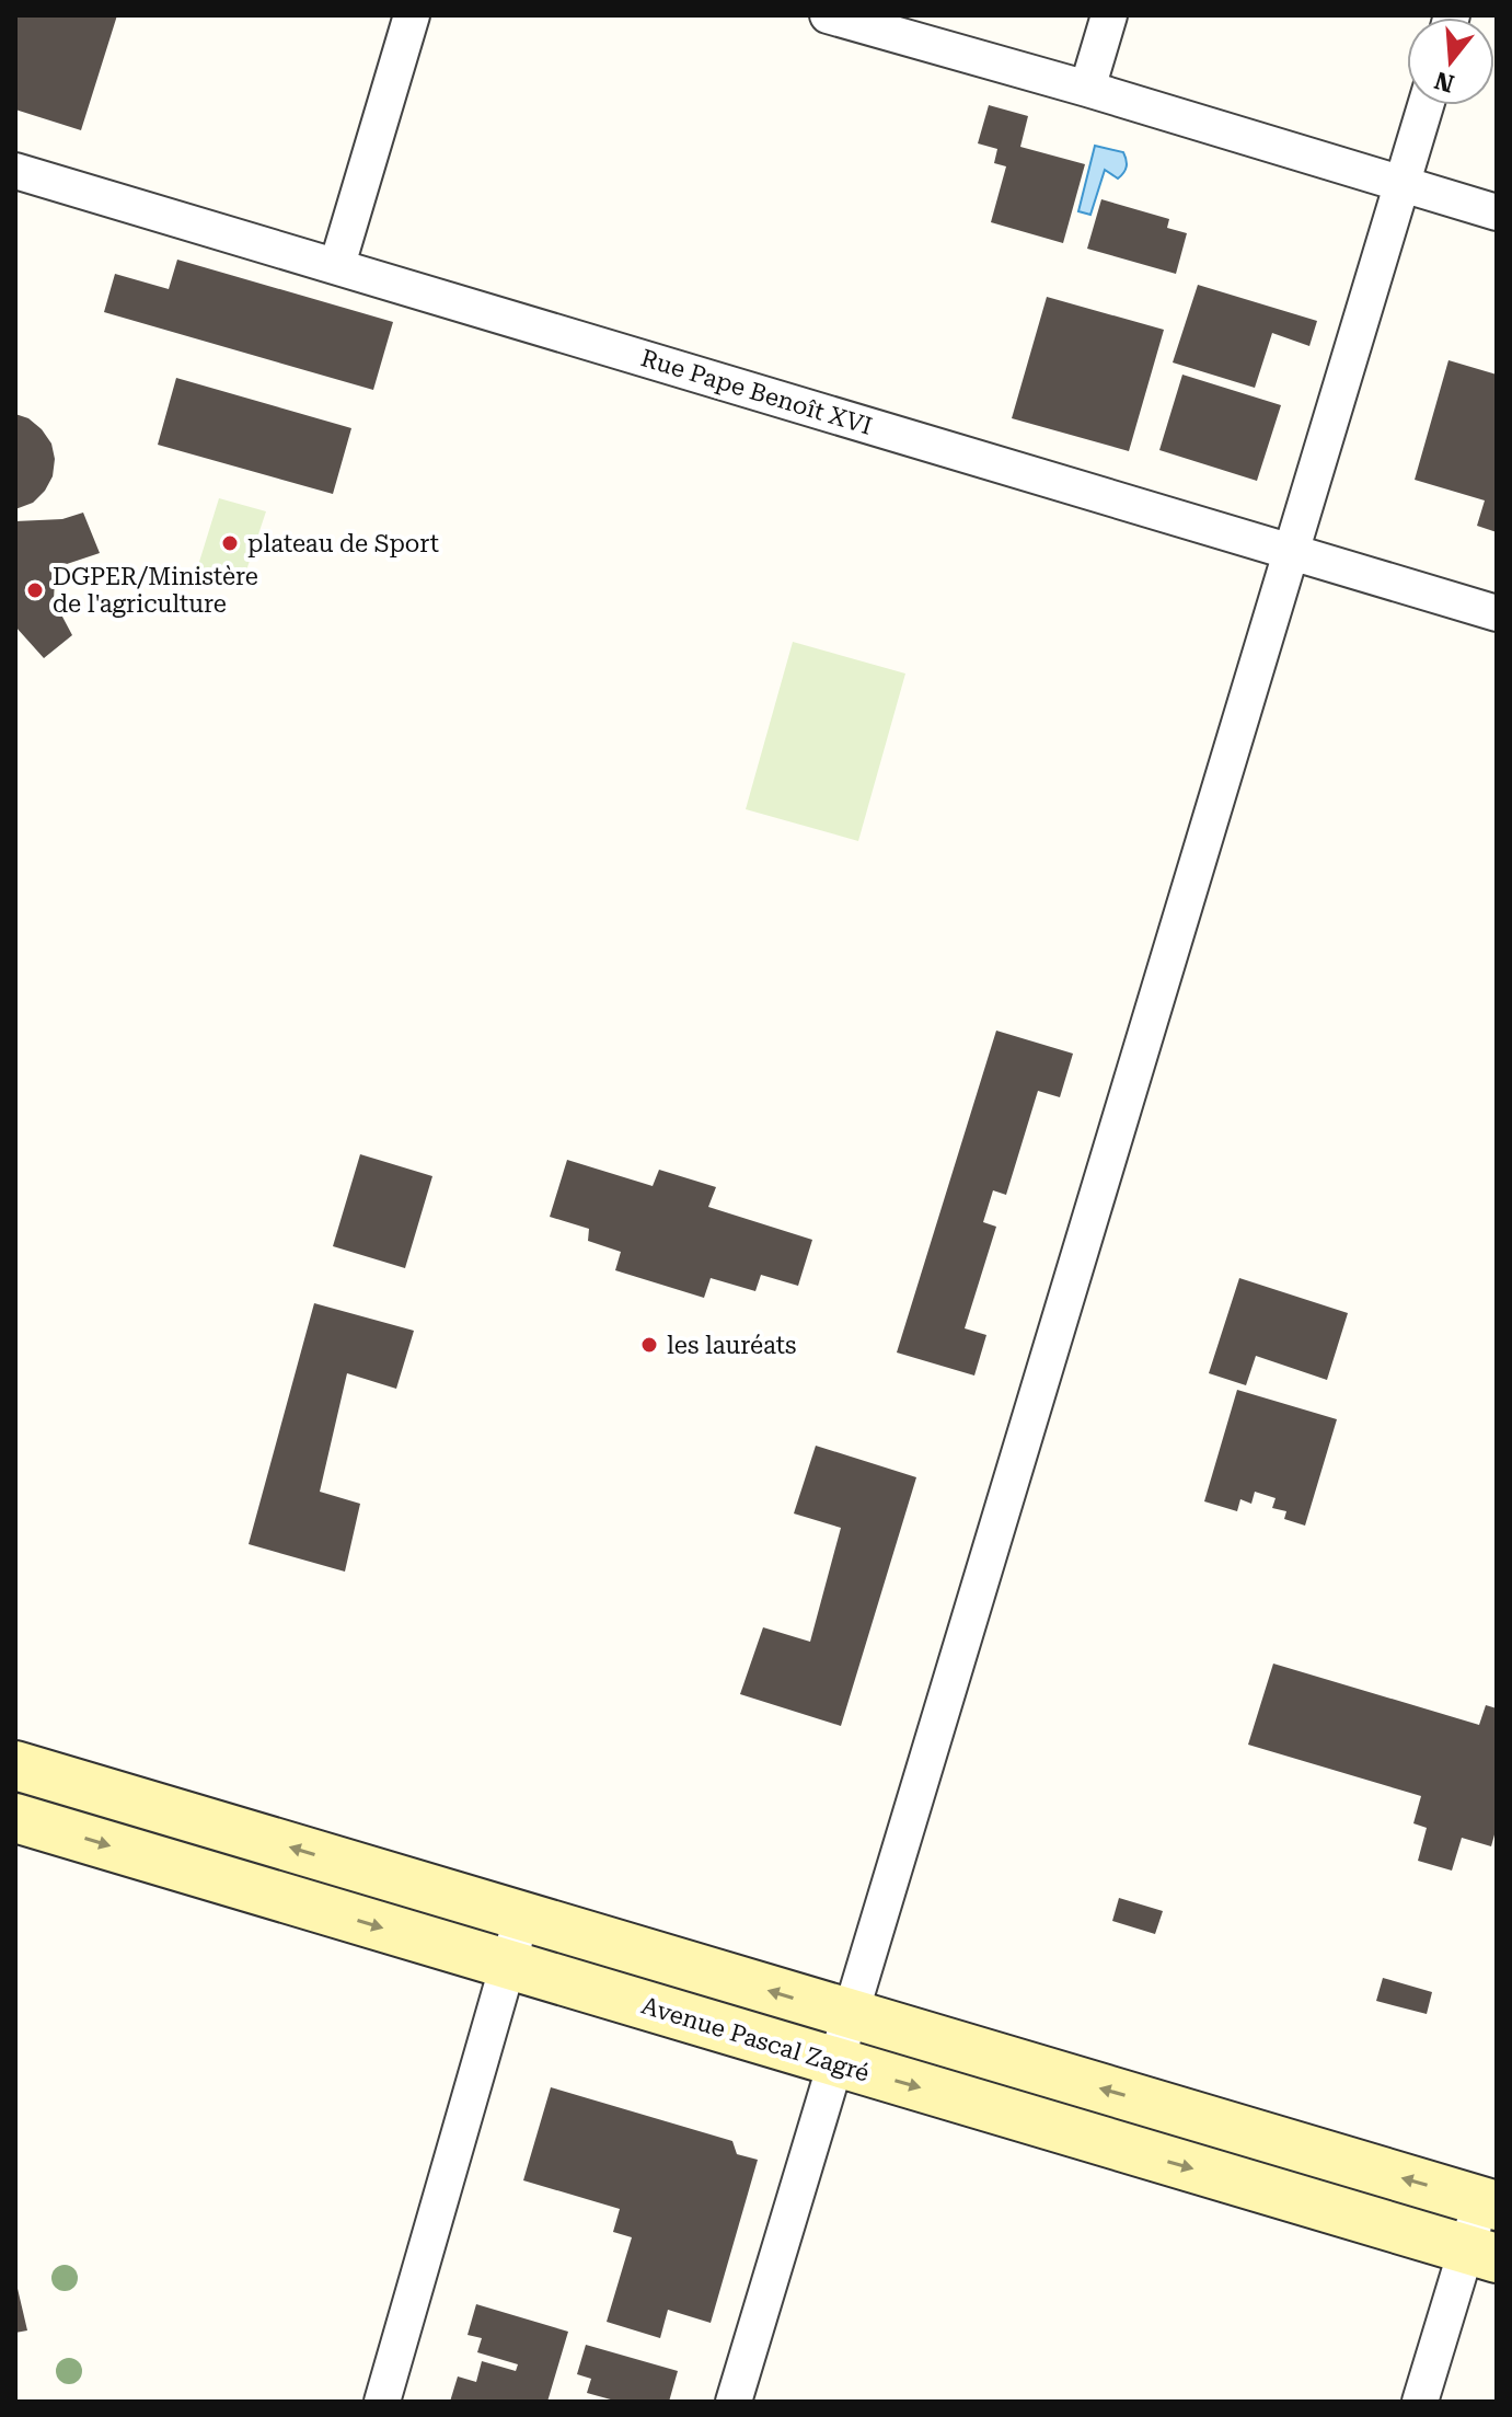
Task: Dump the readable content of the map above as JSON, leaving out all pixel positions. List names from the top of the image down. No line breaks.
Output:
{"streets":{"main road":["Avenue Pascal Zagré"],"street":["Rue Pape Benoît XVI"]},"places":["plateau de Sport","DGPER/Ministère de l'agriculture","les lauréats"],"north":"bottom"}
